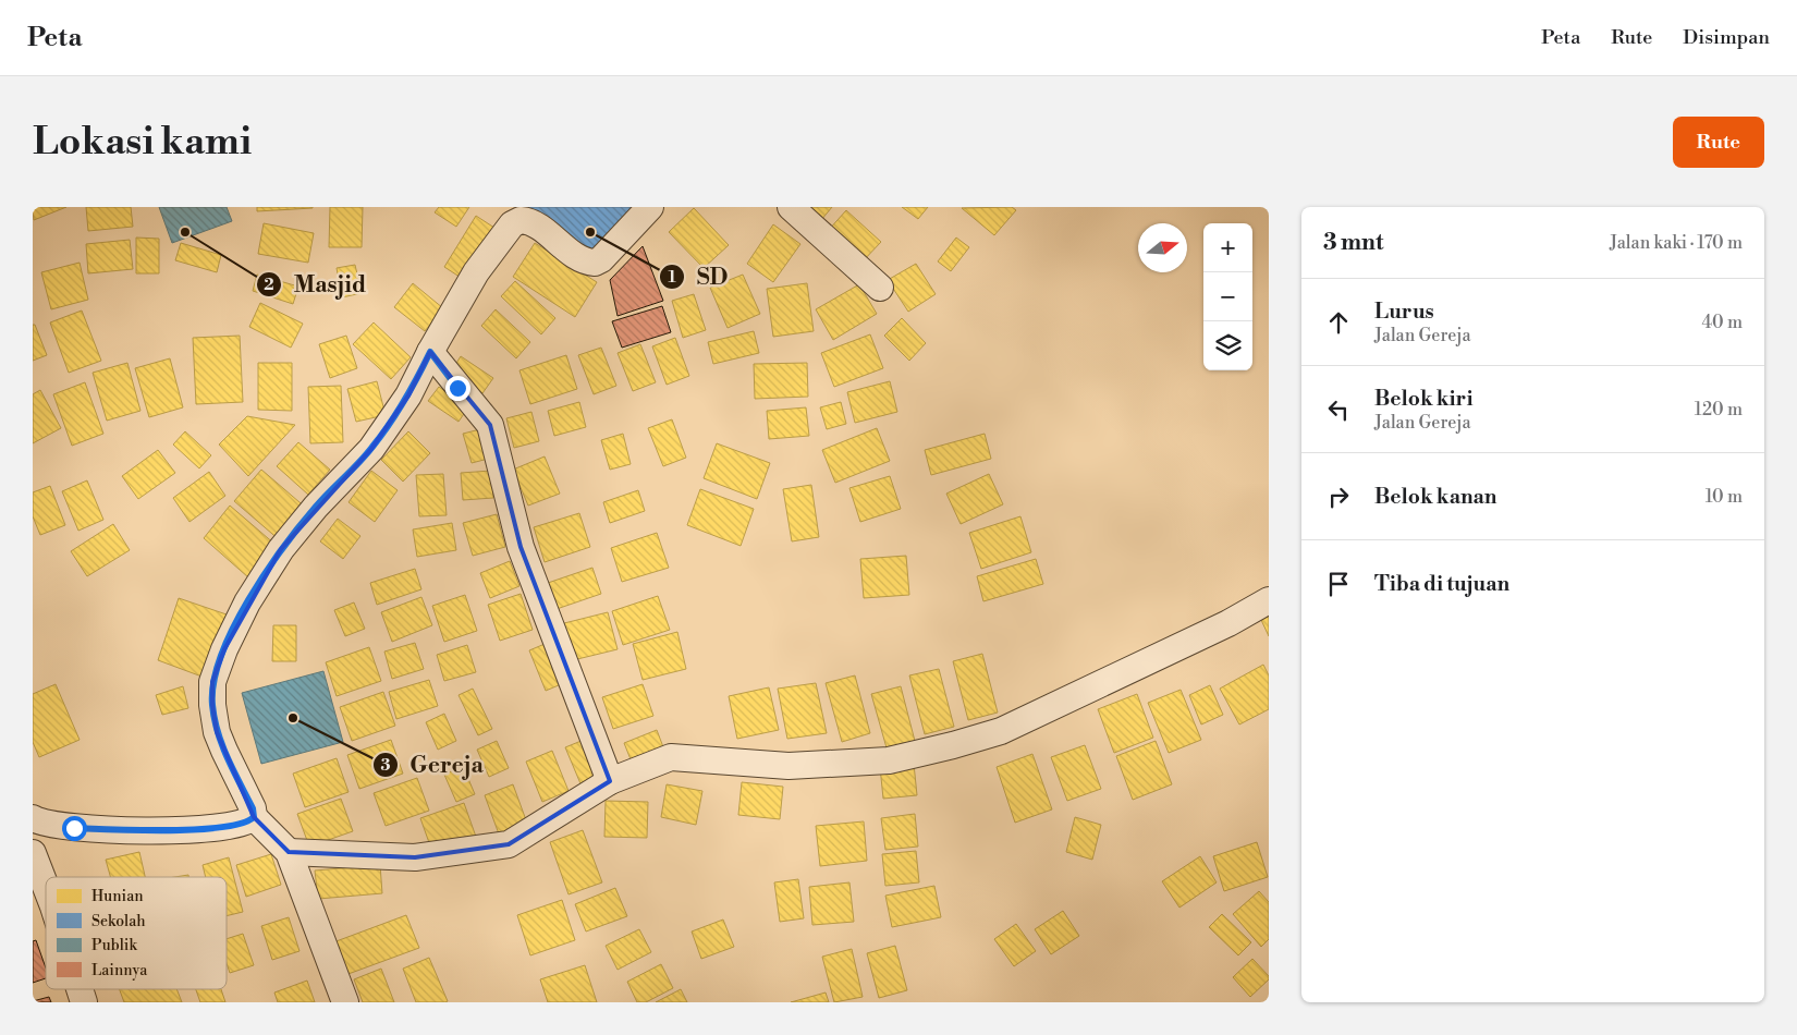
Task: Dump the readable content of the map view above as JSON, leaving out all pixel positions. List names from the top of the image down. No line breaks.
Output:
{"places":["Masjid","SD","Gereja"],"legend":["Hunian","Sekolah","Publik","Lainnya"],"north":"right","page":{"header":"Peta","nav":["Peta","Rute","Disimpan"],"buttons":"Rute","title":"Lokasi kami","heading":["3 mnt","Jalan kaki · 170 m"],"map_buttons":["+","−"],"list":[["Lurus","Jalan Gereja","40 m"],["Belok kiri","Jalan Gereja","120 m"],["Belok kanan","10 m"],"Tiba di tujuan"]}}
